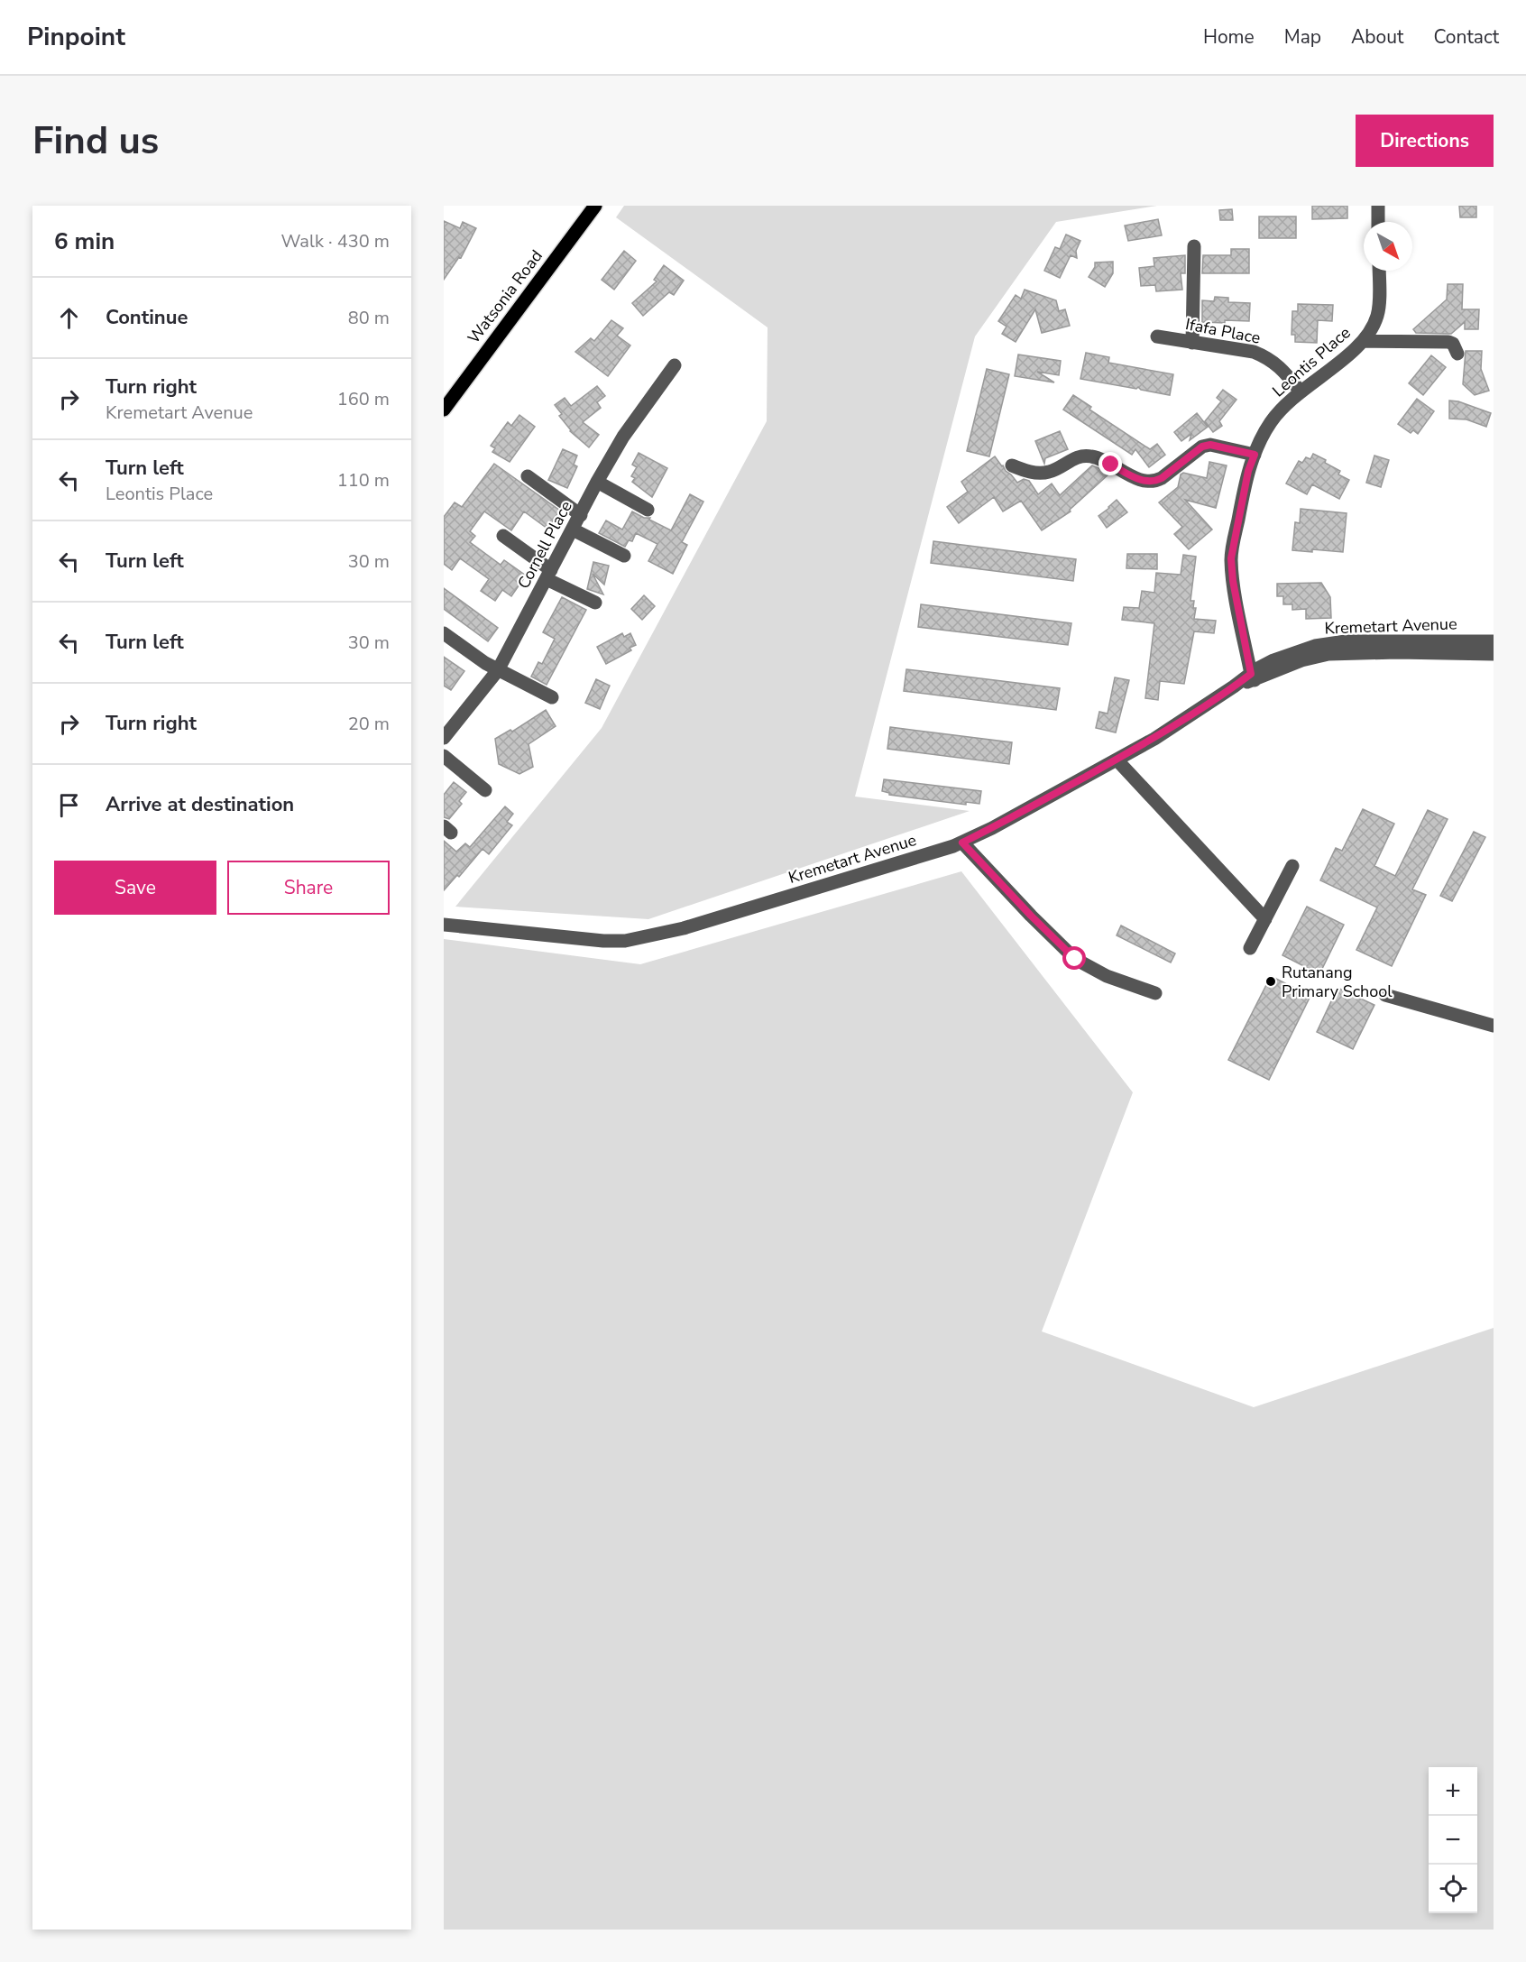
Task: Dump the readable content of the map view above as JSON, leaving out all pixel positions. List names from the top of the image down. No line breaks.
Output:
{"streets":{"main road":["Watsonia Road"],"street":["Ifafa Place","Leontis Place","Cornell Place","Kremetart Avenue"]},"crossings":[["Ifafa Place","Leontis Place"],["Leontis Place","Kremetart Avenue"]],"places":["Rutanang Primary School"],"north":"bottom right","page":{"header":"Pinpoint","nav":["Home","Map","About","Contact"],"buttons":["Directions",["Save","Share"]],"title":"Find us","heading":["6 min","Walk · 430 m"],"list":[["Continue","80 m"],["Turn right","Kremetart Avenue","160 m"],["Turn left","Leontis Place","110 m"],["Turn left","30 m"],["Turn left","30 m"],["Turn right","20 m"],"Arrive at destination"],"map_buttons":["+","−"]}}
